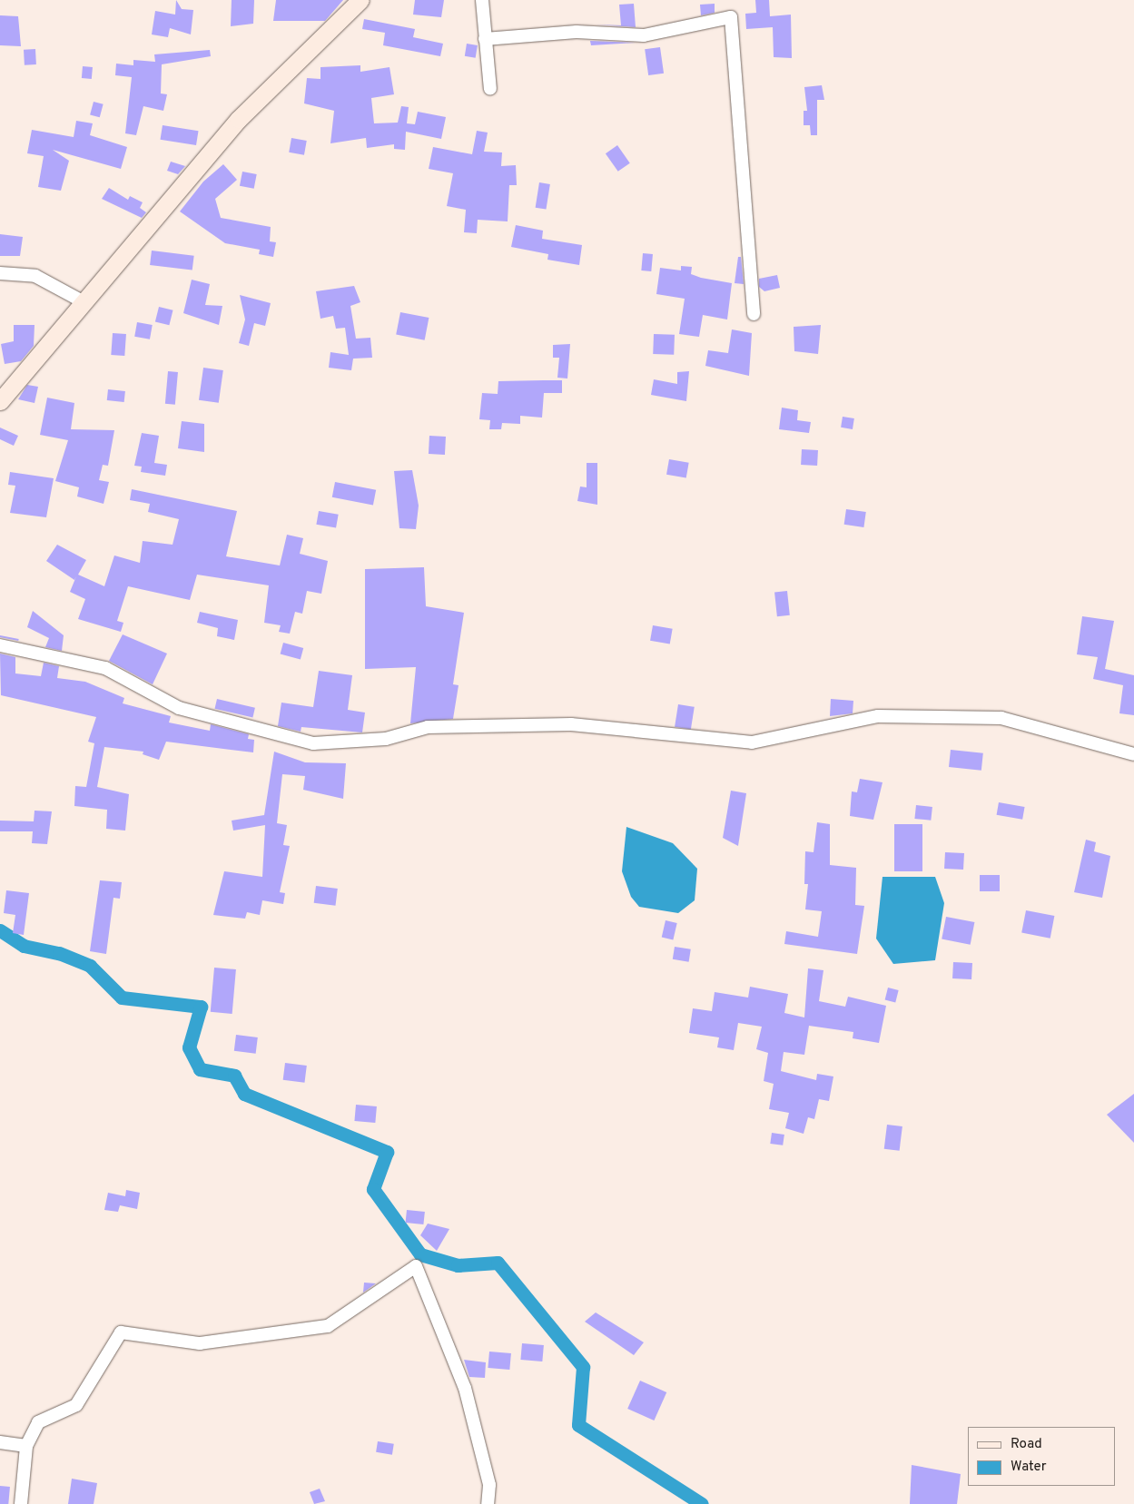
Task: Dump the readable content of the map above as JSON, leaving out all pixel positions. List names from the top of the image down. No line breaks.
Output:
{"legend":["Road","Water"]}
